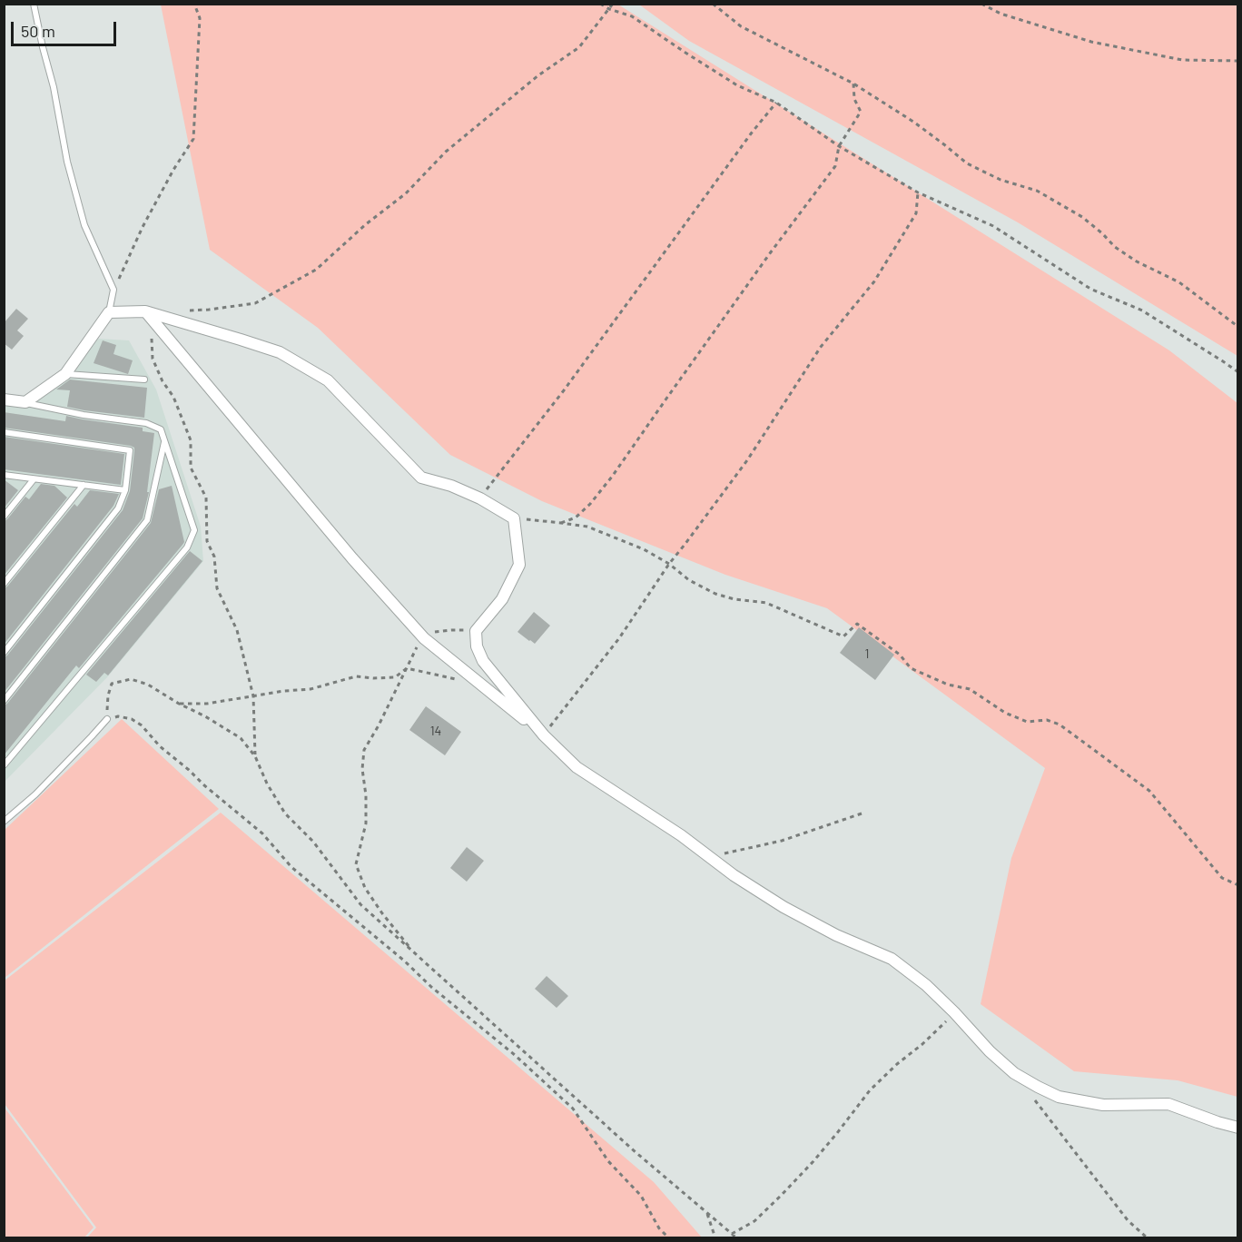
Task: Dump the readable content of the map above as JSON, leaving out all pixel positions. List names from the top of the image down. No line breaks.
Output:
{"house_numbers":["1","14"],"scale_bar":"50 m"}
